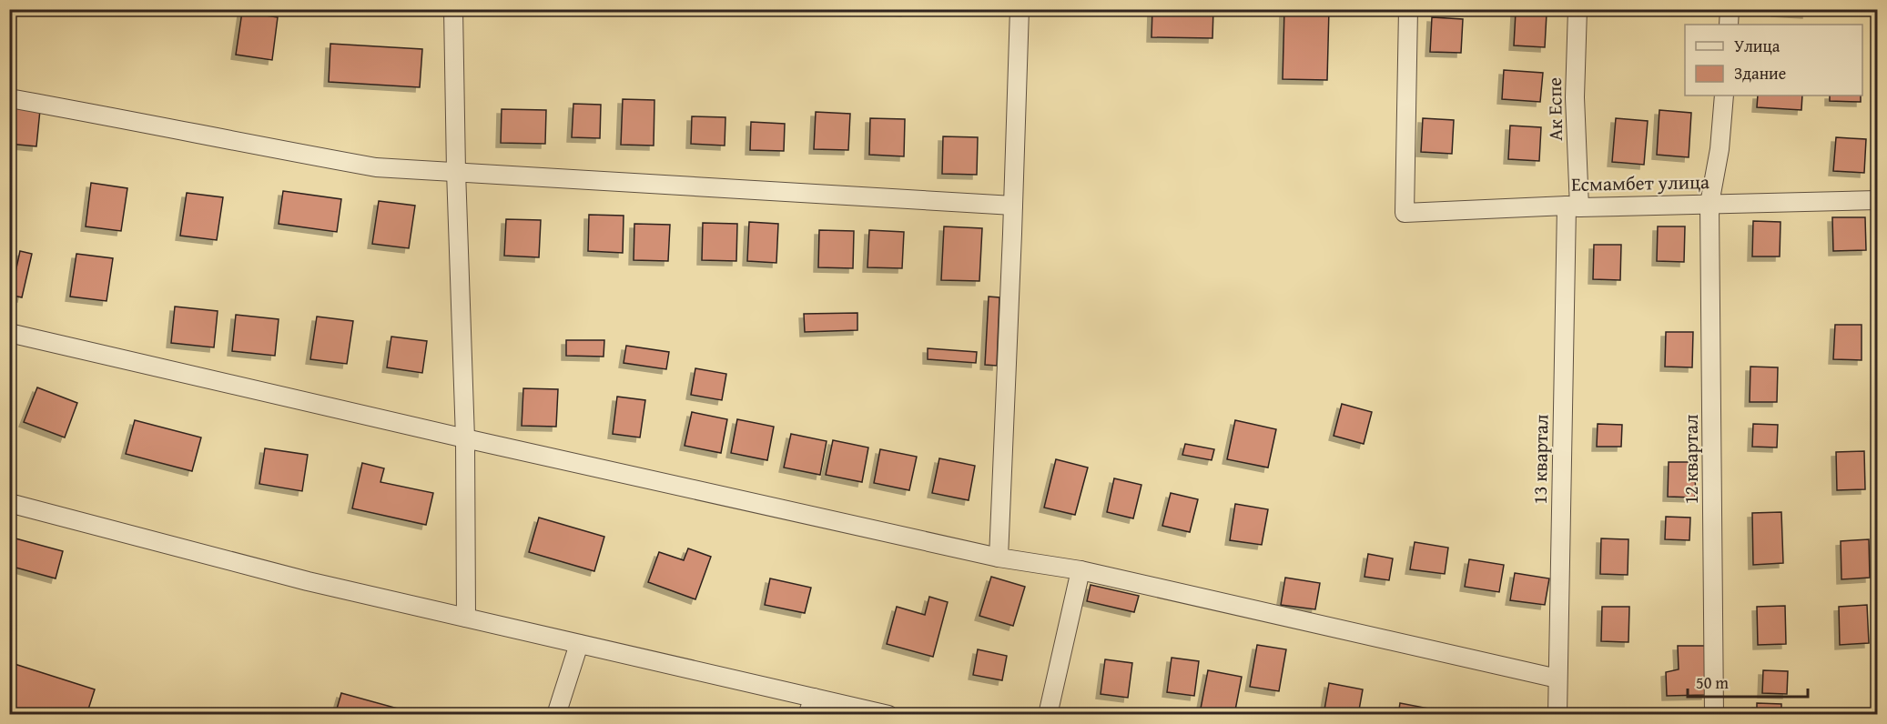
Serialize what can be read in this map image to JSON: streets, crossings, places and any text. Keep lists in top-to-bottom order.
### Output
{
  "streets": {
    "street": [
      "Ак Еспе",
      "Есмамбет улица",
      "13 квартал",
      "12 квартал"
    ]
  },
  "crossings": [
    ["Ак Еспе", "Есмамбет улица"],
    ["Ак Еспе", "13 квартал"],
    ["Есмамбет улица", "13 квартал"],
    ["Есмамбет улица", "12 квартал"]
  ],
  "legend": ["Улица", "Здание"],
  "scale_bar": "50 m"
}
